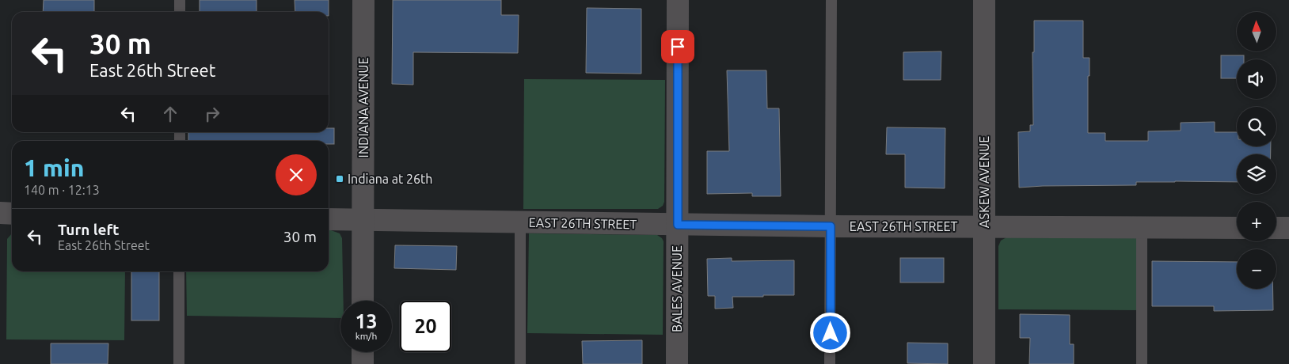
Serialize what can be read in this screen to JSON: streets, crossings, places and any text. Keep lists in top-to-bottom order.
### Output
{
  "streets": {
    "street": [
      "INDIANA AVENUE",
      "ASKEW AVENUE",
      "EAST 26TH STREET",
      "BALES AVENUE"
    ]
  },
  "crossings": [
    ["INDIANA AVENUE", "EAST 26TH STREET"],
    ["ASKEW AVENUE", "EAST 26TH STREET"],
    ["EAST 26TH STREET", "BALES AVENUE"]
  ],
  "places": {
    "transit": ["Indiana at 26th"]
  },
  "north": "top",
  "page": {
    "map_buttons": ["+", "−"],
    "turn": ["30 m", "East 26th Street"],
    "heading": ["1 min", "140 m · 12:13"],
    "list": [
      {
        "name": "Turn left",
        "note": "East 26th Street",
        "value": "30 m"
      }
    ],
    "speed": "13 km/h",
    "limit": "20"
  }
}
